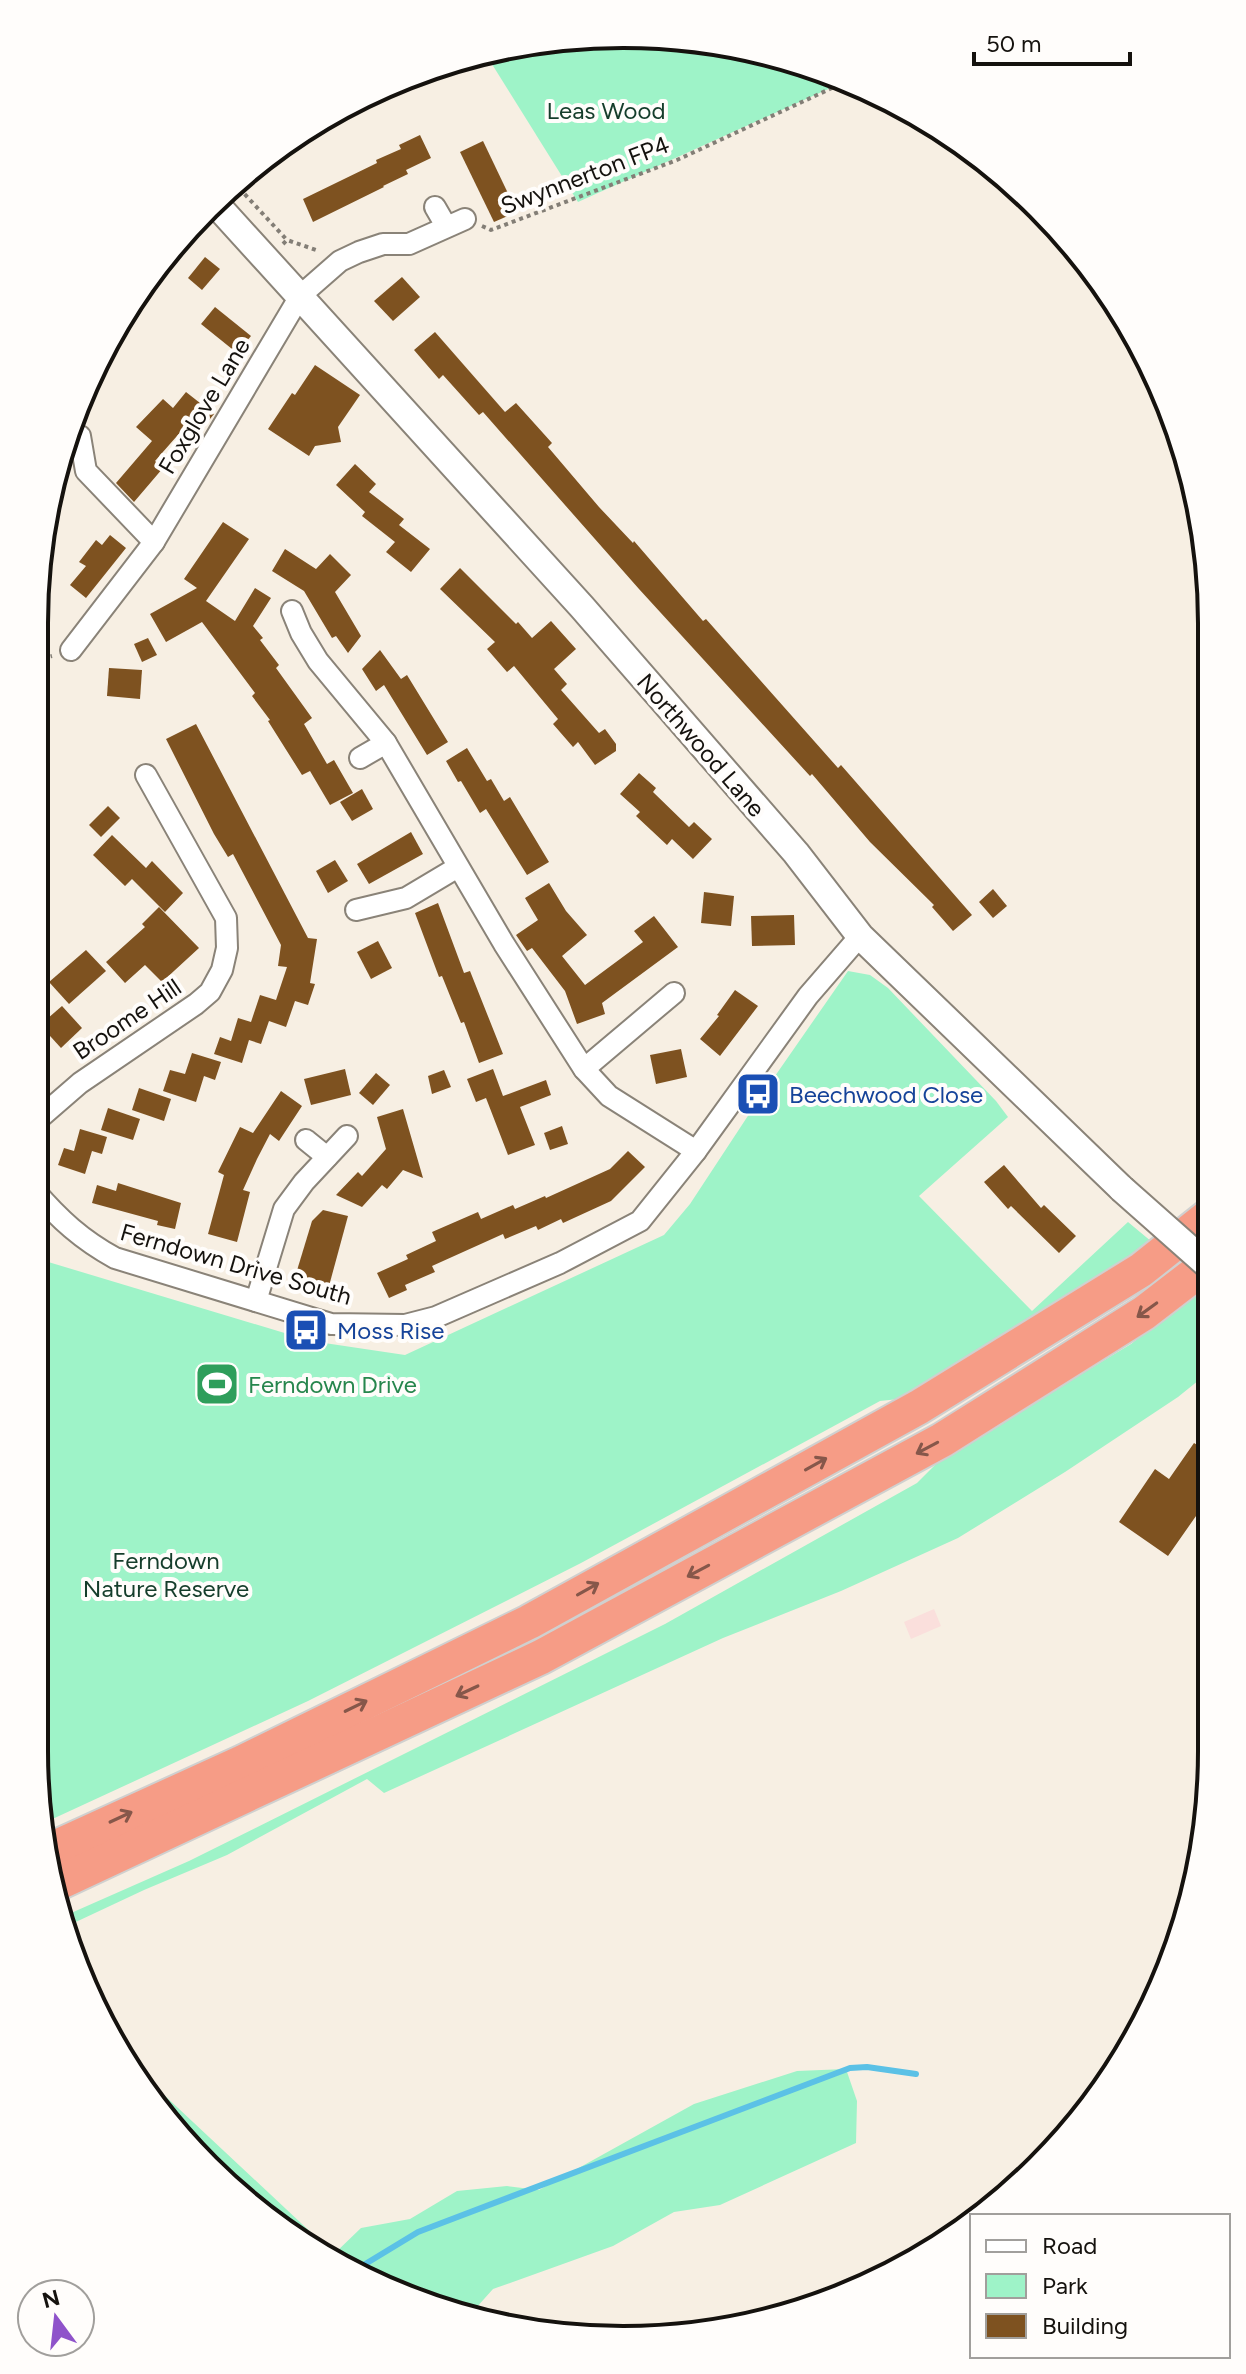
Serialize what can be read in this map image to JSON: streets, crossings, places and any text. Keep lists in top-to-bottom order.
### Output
{
  "streets": {
    "street": [
      "Foxglove Lane",
      "Northwood Lane",
      "Broome Hill",
      "Ferndown Drive South"
    ],
    "path": ["Swynnerton FP4"]
  },
  "crossings": [
    ["Swynnerton FP4", "Foxglove Lane"],
    ["Foxglove Lane", "Northwood Lane"],
    ["Northwood Lane", "Ferndown Drive South"]
  ],
  "parks": ["Leas Wood", "Ferndown Nature Reserve"],
  "places": {
    "bus stop": ["Beechwood Close", "Moss Rise"],
    "sports": ["Ferndown Drive"]
  },
  "legend": ["Road", "Park", "Building"],
  "scale_bar": "50 m",
  "north": "top"
}
